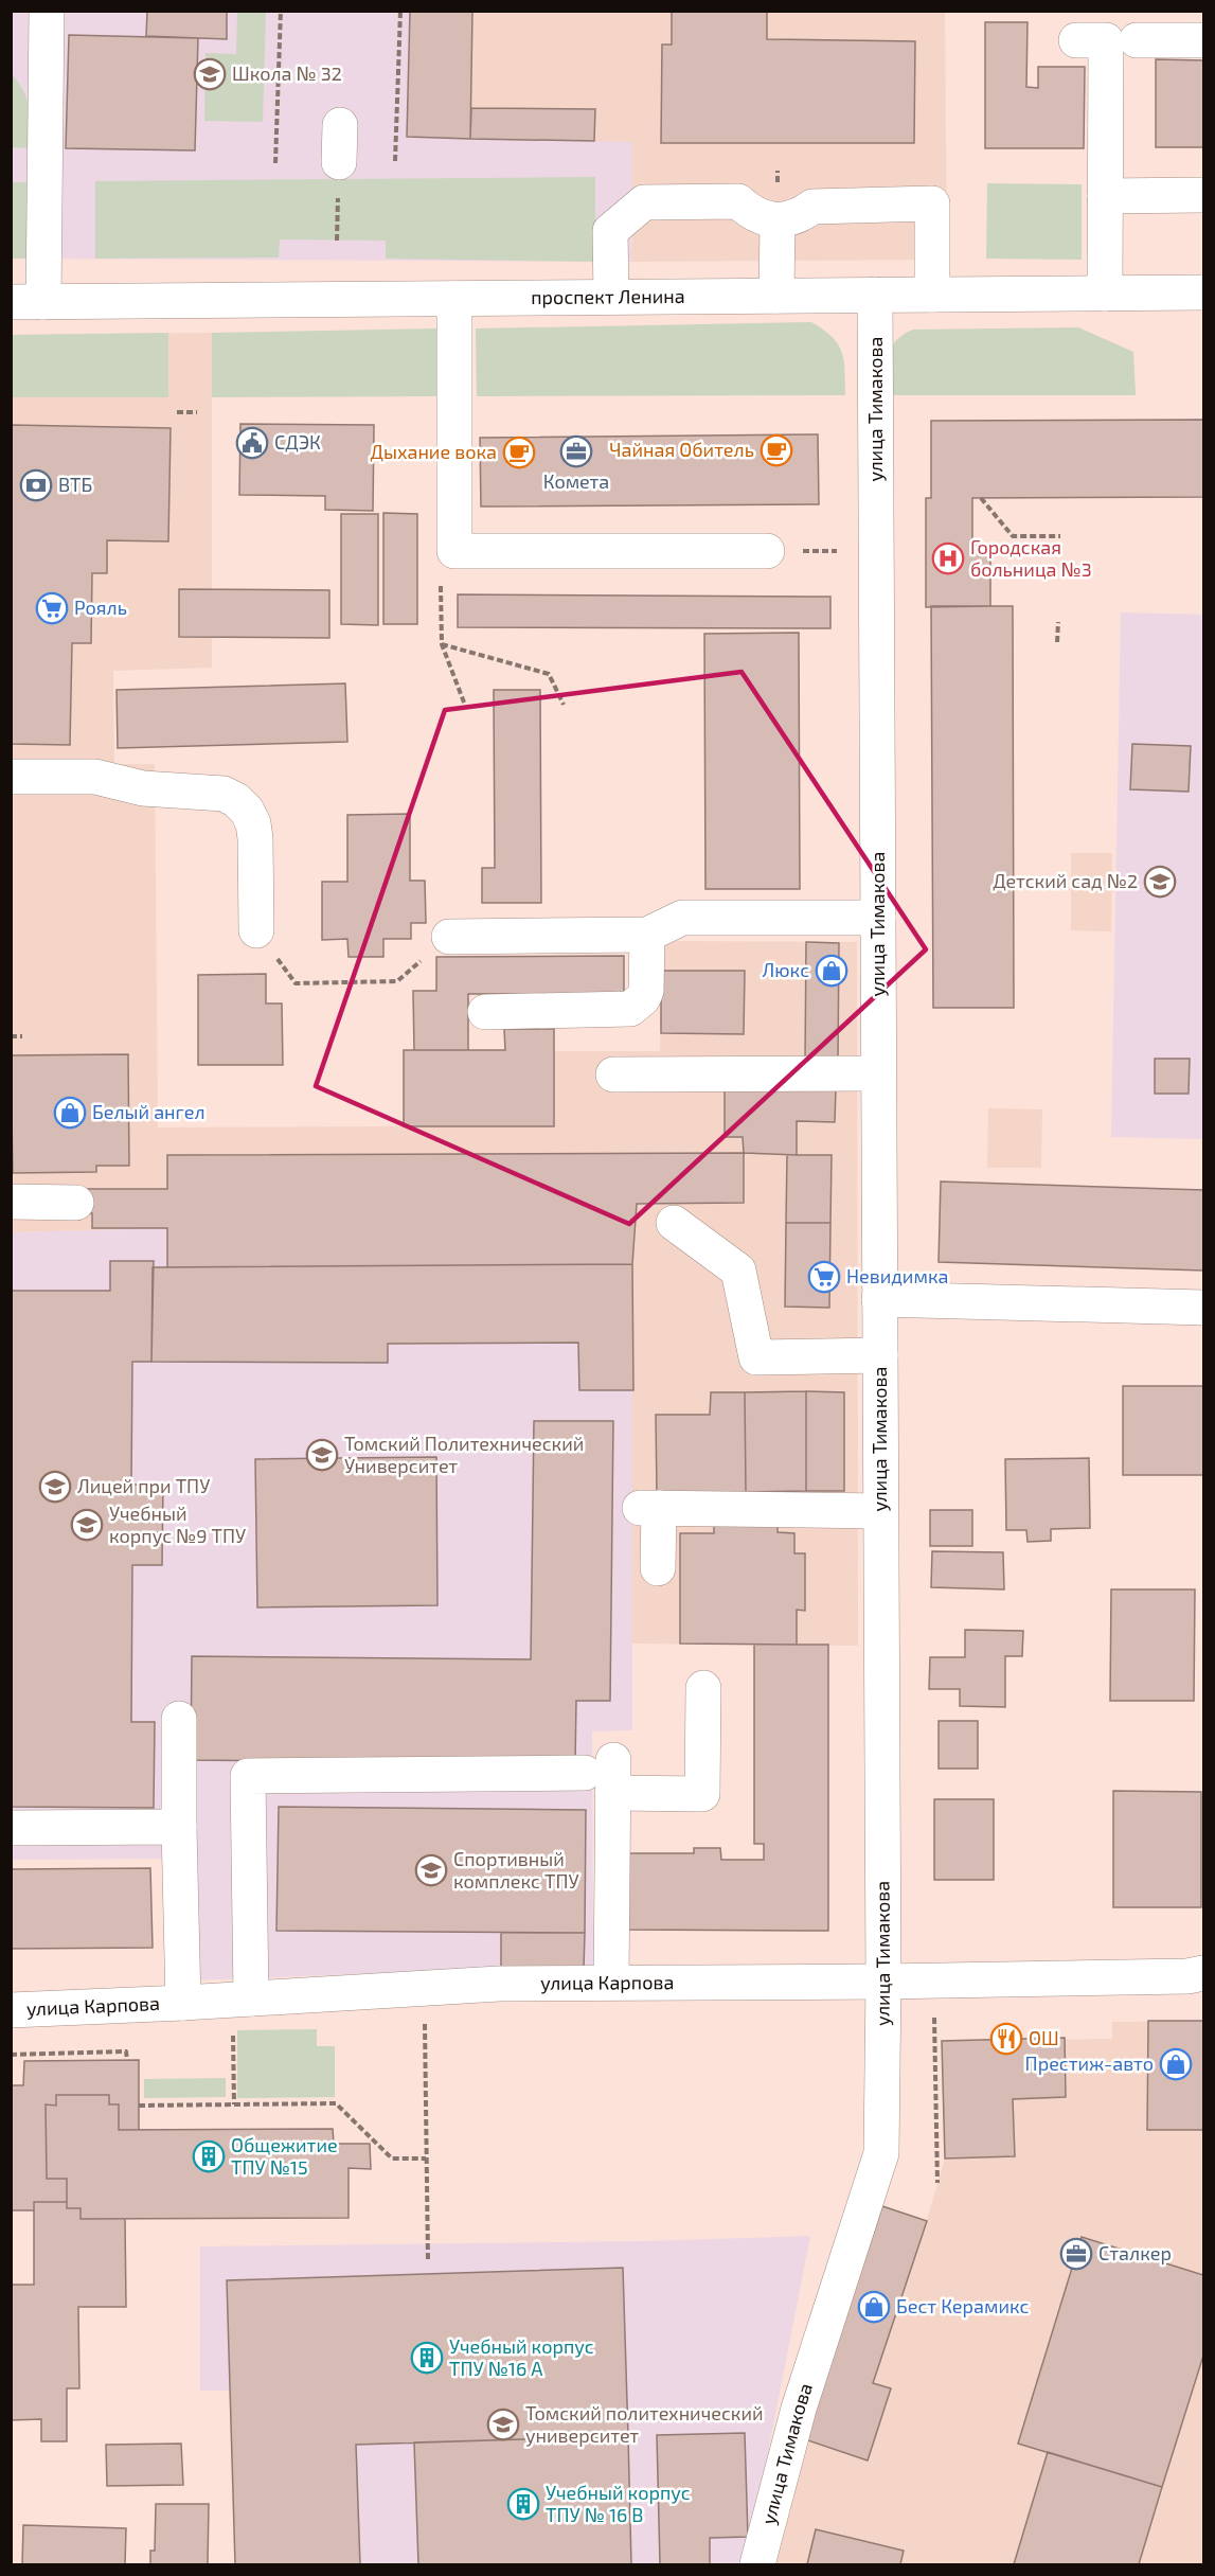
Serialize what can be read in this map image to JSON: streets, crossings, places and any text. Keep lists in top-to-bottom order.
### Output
{
  "streets": {
    "street": ["проспект Ленина", "улица Тимакова", "улица Карпова"]
  },
  "crossings": [
    ["проспект Ленина", "улица Тимакова"],
    ["улица Тимакова", "улица Карпова"]
  ],
  "places": {
    "school or university": [
      "Школа № 32",
      "Детский сад №2",
      "Томский Политехнический Университет",
      "Лицей при ТПУ",
      "Учебный корпус №9 ТПУ",
      "Спортивный комплекс ТПУ",
      "Томский политехнический университет"
    ],
    "public building": ["СДЭК"],
    "cafe": ["Чайная Обитель", "Дыхание вока"],
    "office": ["Комета", "Сталкер"],
    "bank": ["ВТБ"],
    "hospital": ["Городская больница №3"],
    "supermarket": ["Рояль", "Невидимка"],
    "shop": [
      "Люкс",
      "Белый ангел",
      "Престиж-авто",
      "Бест Керамикс"
    ],
    "restaurant": ["ОШ"],
    "building": ["Общежитие ТПУ №15", "Учебный корпус ТПУ №16 А", "Учебный корпус ТПУ № 16 В"]
  }
}
